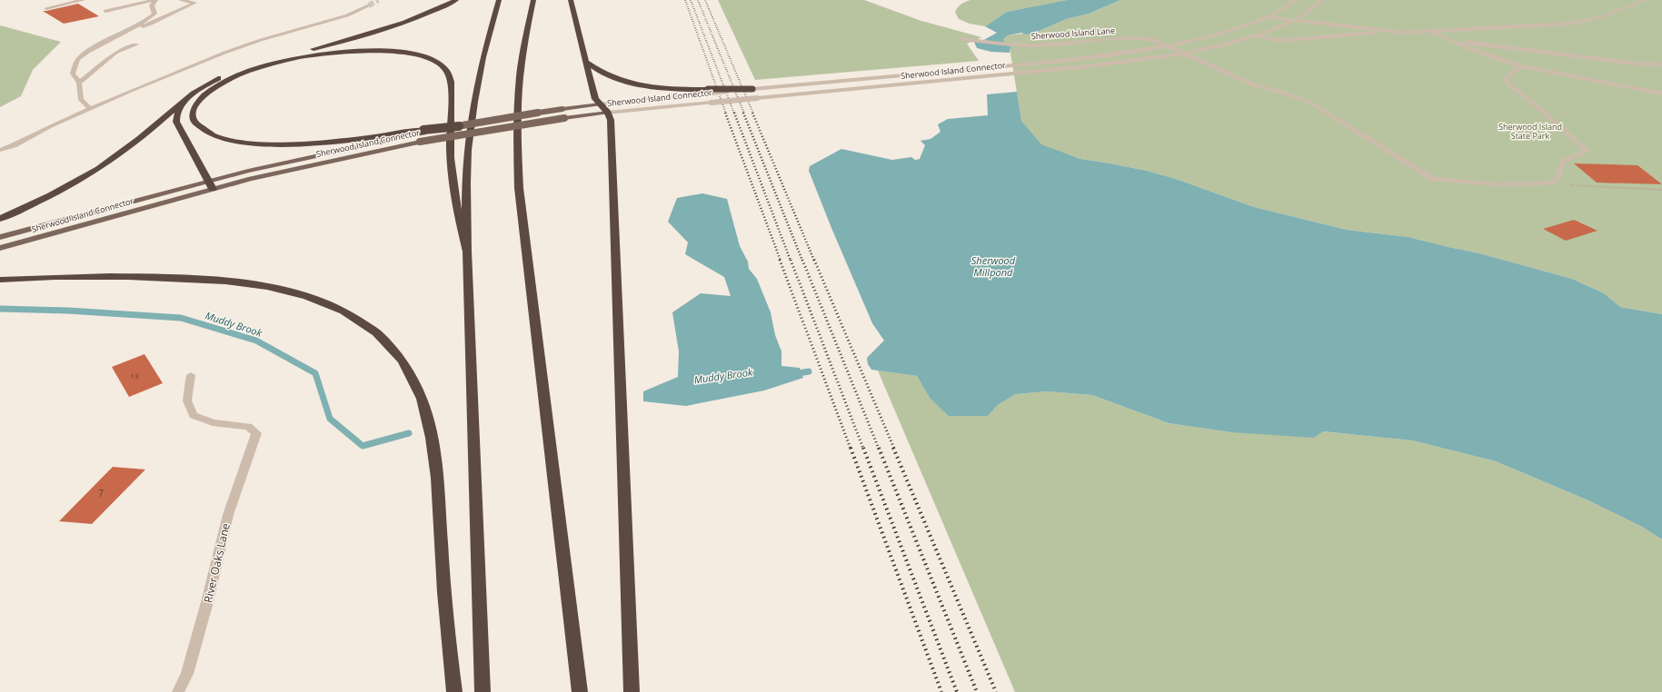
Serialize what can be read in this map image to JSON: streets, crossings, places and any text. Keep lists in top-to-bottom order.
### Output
{
  "streets": {
    "main road": ["Sherwood Island Connector"],
    "street": ["Sherwood Island Lane", "River Oaks Lane"]
  },
  "crossings": [
    ["Sherwood Island Lane", "Sherwood Island Connector"]
  ],
  "water": ["Sherwood Millpond", "Muddy Brook"],
  "parks": ["Sherwood Island State Park"],
  "house_numbers": ["13", "7"]
}
